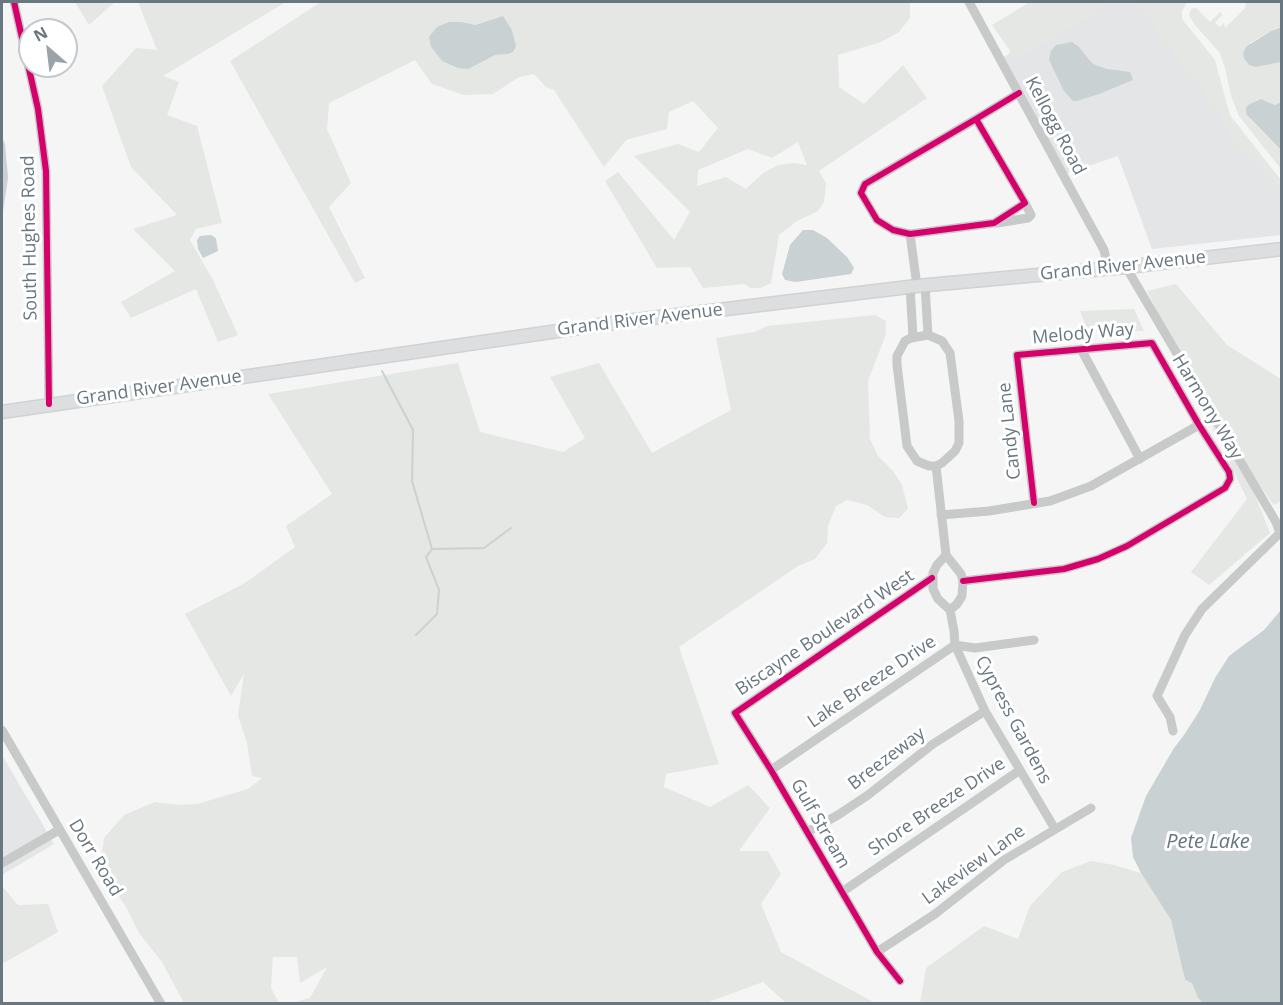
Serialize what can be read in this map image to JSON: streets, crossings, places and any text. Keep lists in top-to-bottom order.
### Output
{
  "streets": {
    "main road": ["Grand River Avenue"],
    "street": [
      "Kellogg Road",
      "South Hughes Road",
      "Melody Way",
      "Harmony Way",
      "Candy Lane",
      "Biscayne Boulevard West",
      "Lake Breeze Drive",
      "Cypress Gardens",
      "Breezeway",
      "Shore Breeze Drive",
      "Gulf Stream",
      "Dorr Road",
      "Lakeview Lane"
    ]
  },
  "crossings": [
    ["Kellogg Road", "Grand River Avenue"],
    ["South Hughes Road", "Grand River Avenue"],
    ["Melody Way", "Harmony Way"],
    ["Melody Way", "Candy Lane"],
    ["Biscayne Boulevard West", "Cypress Gardens"],
    ["Biscayne Boulevard West", "Gulf Stream"],
    ["Lake Breeze Drive", "Cypress Gardens"],
    ["Lake Breeze Drive", "Gulf Stream"],
    ["Cypress Gardens", "Breezeway"],
    ["Cypress Gardens", "Shore Breeze Drive"],
    ["Cypress Gardens", "Lakeview Lane"],
    ["Breezeway", "Gulf Stream"],
    ["Shore Breeze Drive", "Gulf Stream"],
    ["Gulf Stream", "Lakeview Lane"]
  ],
  "water": ["Pete Lake"],
  "north": "top left"
}
